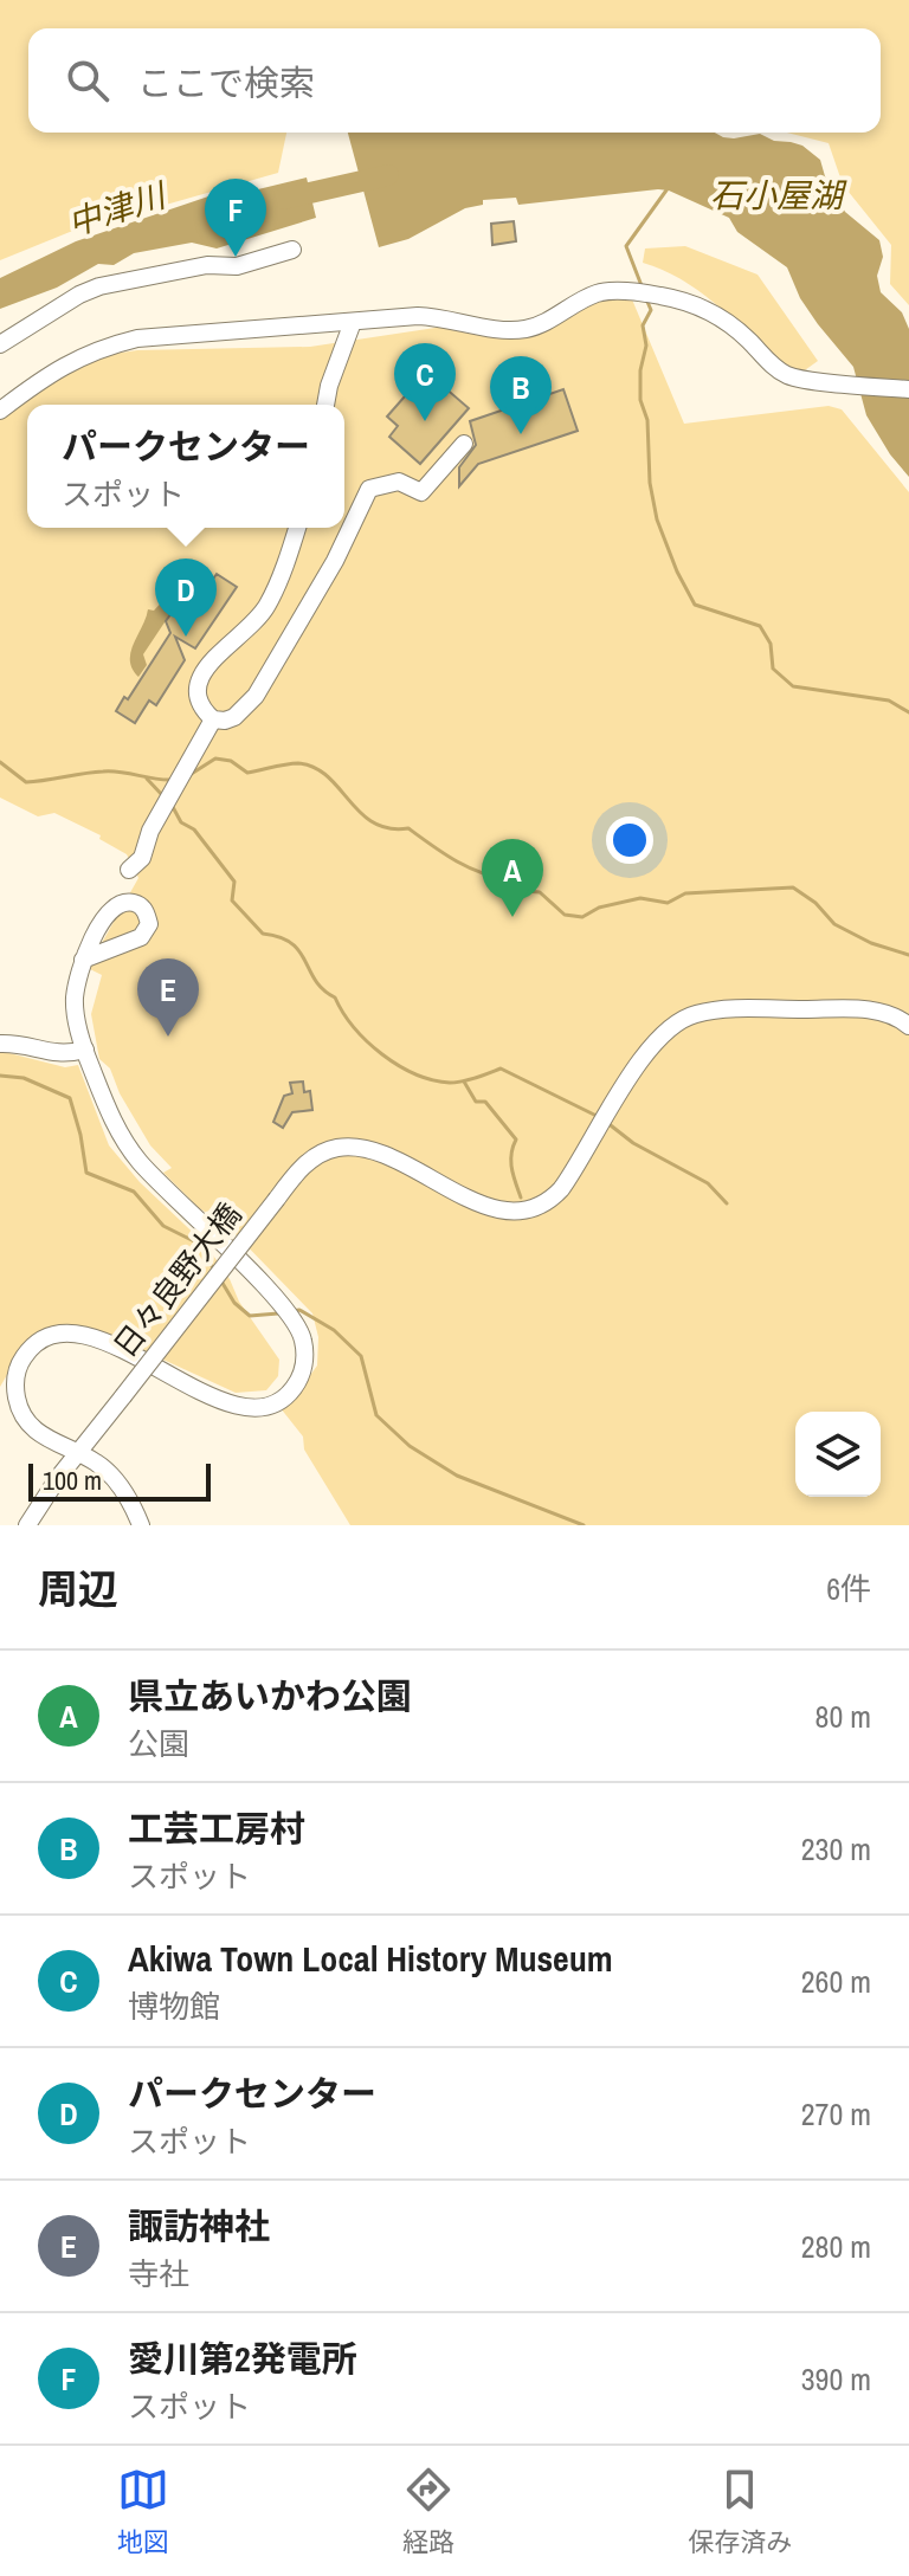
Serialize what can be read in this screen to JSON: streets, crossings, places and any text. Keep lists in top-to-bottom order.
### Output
{
  "streets": {
    "street": ["日々良野大橋"]
  },
  "water": ["石小屋湖", "中津川"],
  "scale_bar": "100 m",
  "page": {
    "search": "ここで検索",
    "pins": [
      "F",
      "C",
      "B",
      "D",
      "A",
      "E"
    ],
    "popup": ["パークセンター", "スポット"],
    "scale": "100 m",
    "heading": ["周辺", "6件"],
    "list": [
      {
        "mark": "A",
        "name": "県立あいかわ公園",
        "note": "公園",
        "value": "80 m"
      },
      {
        "mark": "B",
        "name": "工芸工房村",
        "note": "スポット",
        "value": "230 m"
      },
      {
        "mark": "C",
        "name": "Akiwa Town Local History Museum",
        "note": "博物館",
        "value": "260 m"
      },
      {
        "mark": "D",
        "name": "パークセンター",
        "note": "スポット",
        "value": "270 m"
      },
      {
        "mark": "E",
        "name": "諏訪神社",
        "note": "寺社",
        "value": "280 m"
      },
      {
        "mark": "F",
        "name": "愛川第2発電所",
        "note": "スポット",
        "value": "390 m"
      }
    ],
    "nav": ["地図", "経路", "保存済み"]
  }
}
